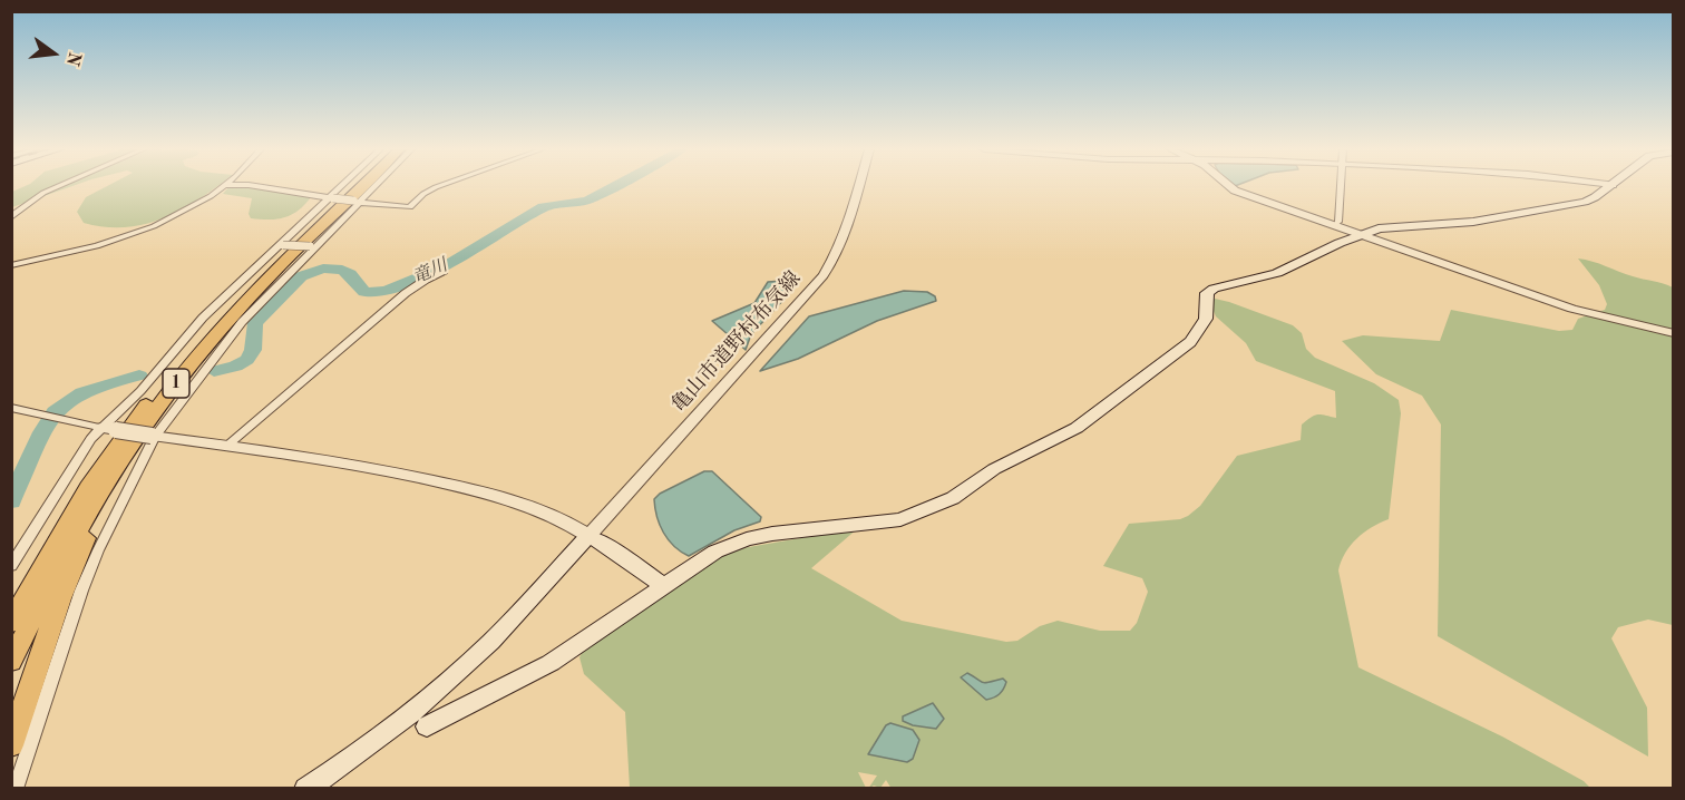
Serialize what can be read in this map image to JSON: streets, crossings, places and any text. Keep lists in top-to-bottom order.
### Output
{
  "streets": {
    "highway": ["1"],
    "street": ["亀山市道野村布気線"]
  },
  "water": ["竜川"],
  "north": "right"
}
